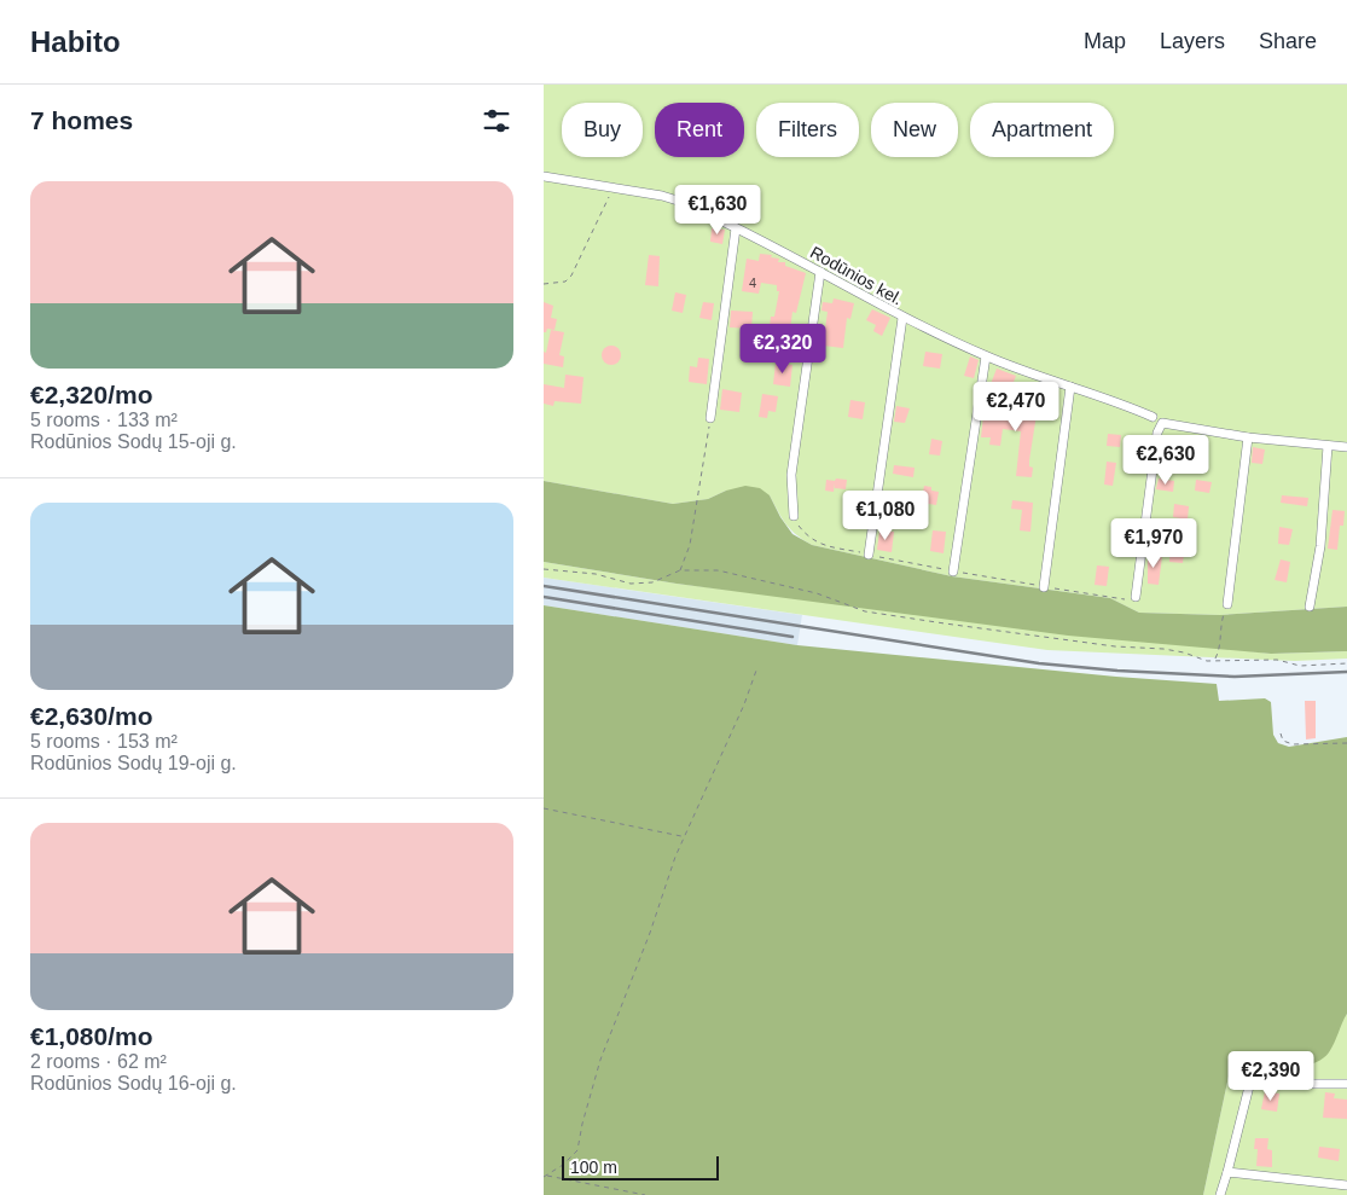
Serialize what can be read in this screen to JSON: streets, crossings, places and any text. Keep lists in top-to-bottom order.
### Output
{
  "streets": {
    "street": ["Rodūnios kel."]
  },
  "house_numbers": ["4"],
  "scale_bar": "100 m",
  "page": {
    "header": "Habito",
    "nav": ["Map", "Layers", "Share"],
    "heading": "7 homes",
    "chip": [
      "Buy",
      "Rent",
      "Filters",
      "New",
      "Apartment"
    ],
    "list": [
      {
        "name": "€2,320/mo",
        "note": "5 rooms · 133 m² · Rodūnios Sodų 15-oji g."
      },
      {
        "name": "€2,630/mo",
        "note": "5 rooms · 153 m² · Rodūnios Sodų 19-oji g."
      },
      {
        "name": "€1,080/mo",
        "note": "2 rooms · 62 m² · Rodūnios Sodų 16-oji g."
      }
    ],
    "price": [
      "€1,630",
      "€2,320",
      "€2,470",
      "€2,630",
      "€1,080",
      "€1,970",
      "€2,390"
    ],
    "scale": "100 m"
  }
}
